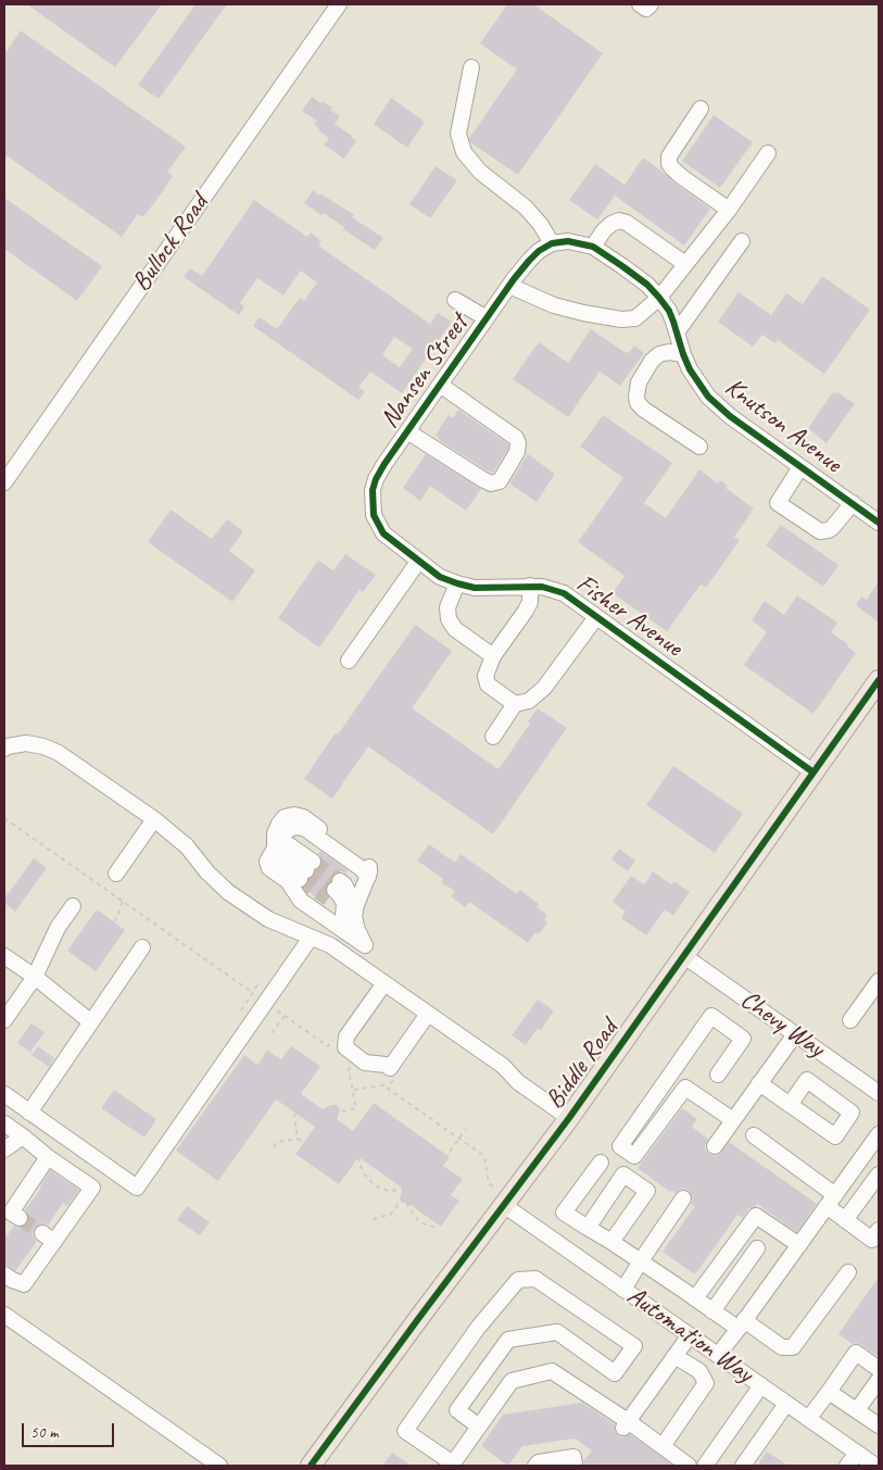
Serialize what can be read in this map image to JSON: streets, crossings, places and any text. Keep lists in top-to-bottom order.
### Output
{
  "streets": {
    "main road": ["Biddle Road"],
    "street": [
      "Bullock Road",
      "Nansen Street",
      "Knutson Avenue",
      "Fisher Avenue",
      "Chevy Way",
      "Automation Way"
    ]
  },
  "crossings": [
    ["Nansen Street", "Knutson Avenue"],
    ["Nansen Street", "Fisher Avenue"],
    ["Fisher Avenue", "Biddle Road"],
    ["Chevy Way", "Biddle Road"],
    ["Biddle Road", "Automation Way"]
  ],
  "scale_bar": "50 m"
}
